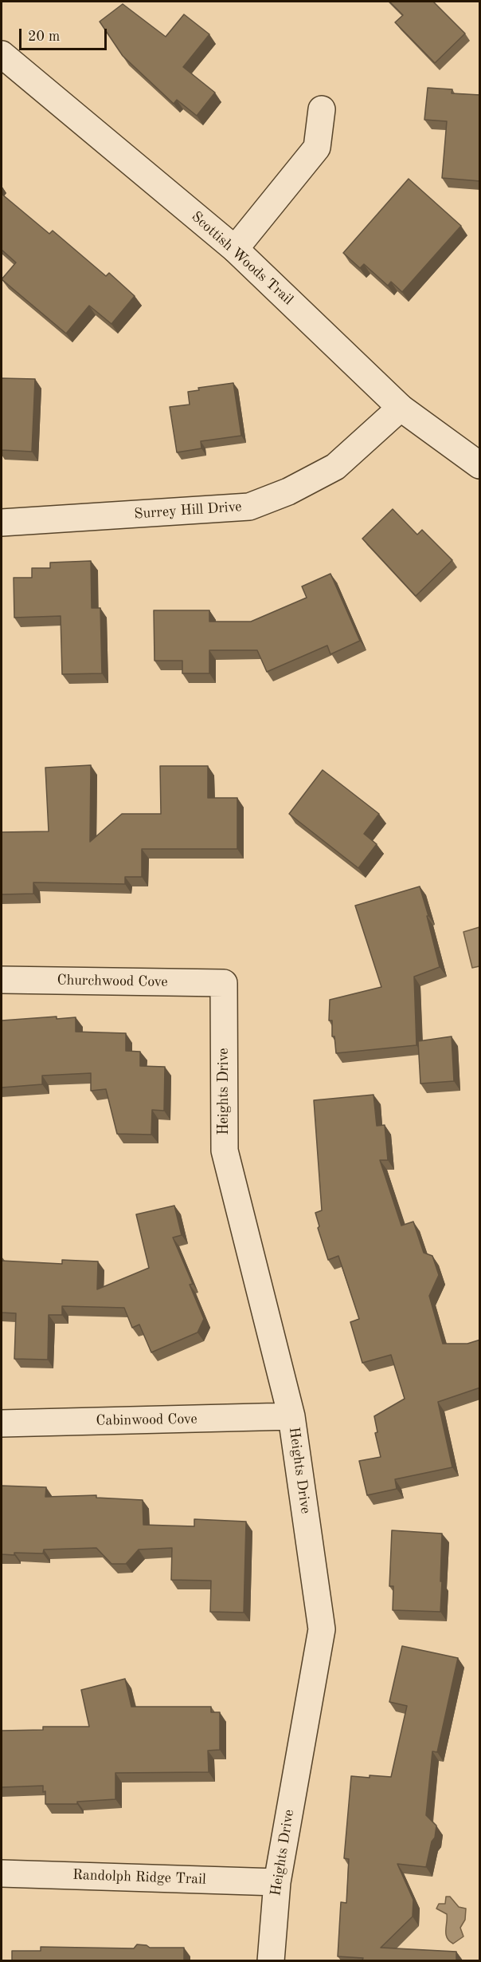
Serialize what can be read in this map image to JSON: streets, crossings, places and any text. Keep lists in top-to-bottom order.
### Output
{
  "streets": {
    "street": [
      "Scottish Woods Trail",
      "Surrey Hill Drive",
      "Churchwood Cove",
      "Heights Drive",
      "Cabinwood Cove",
      "Randolph Ridge Trail"
    ]
  },
  "crossings": [
    ["Scottish Woods Trail", "Surrey Hill Drive"],
    ["Churchwood Cove", "Heights Drive"],
    ["Heights Drive", "Cabinwood Cove"],
    ["Heights Drive", "Randolph Ridge Trail"]
  ],
  "scale_bar": "20 m"
}
